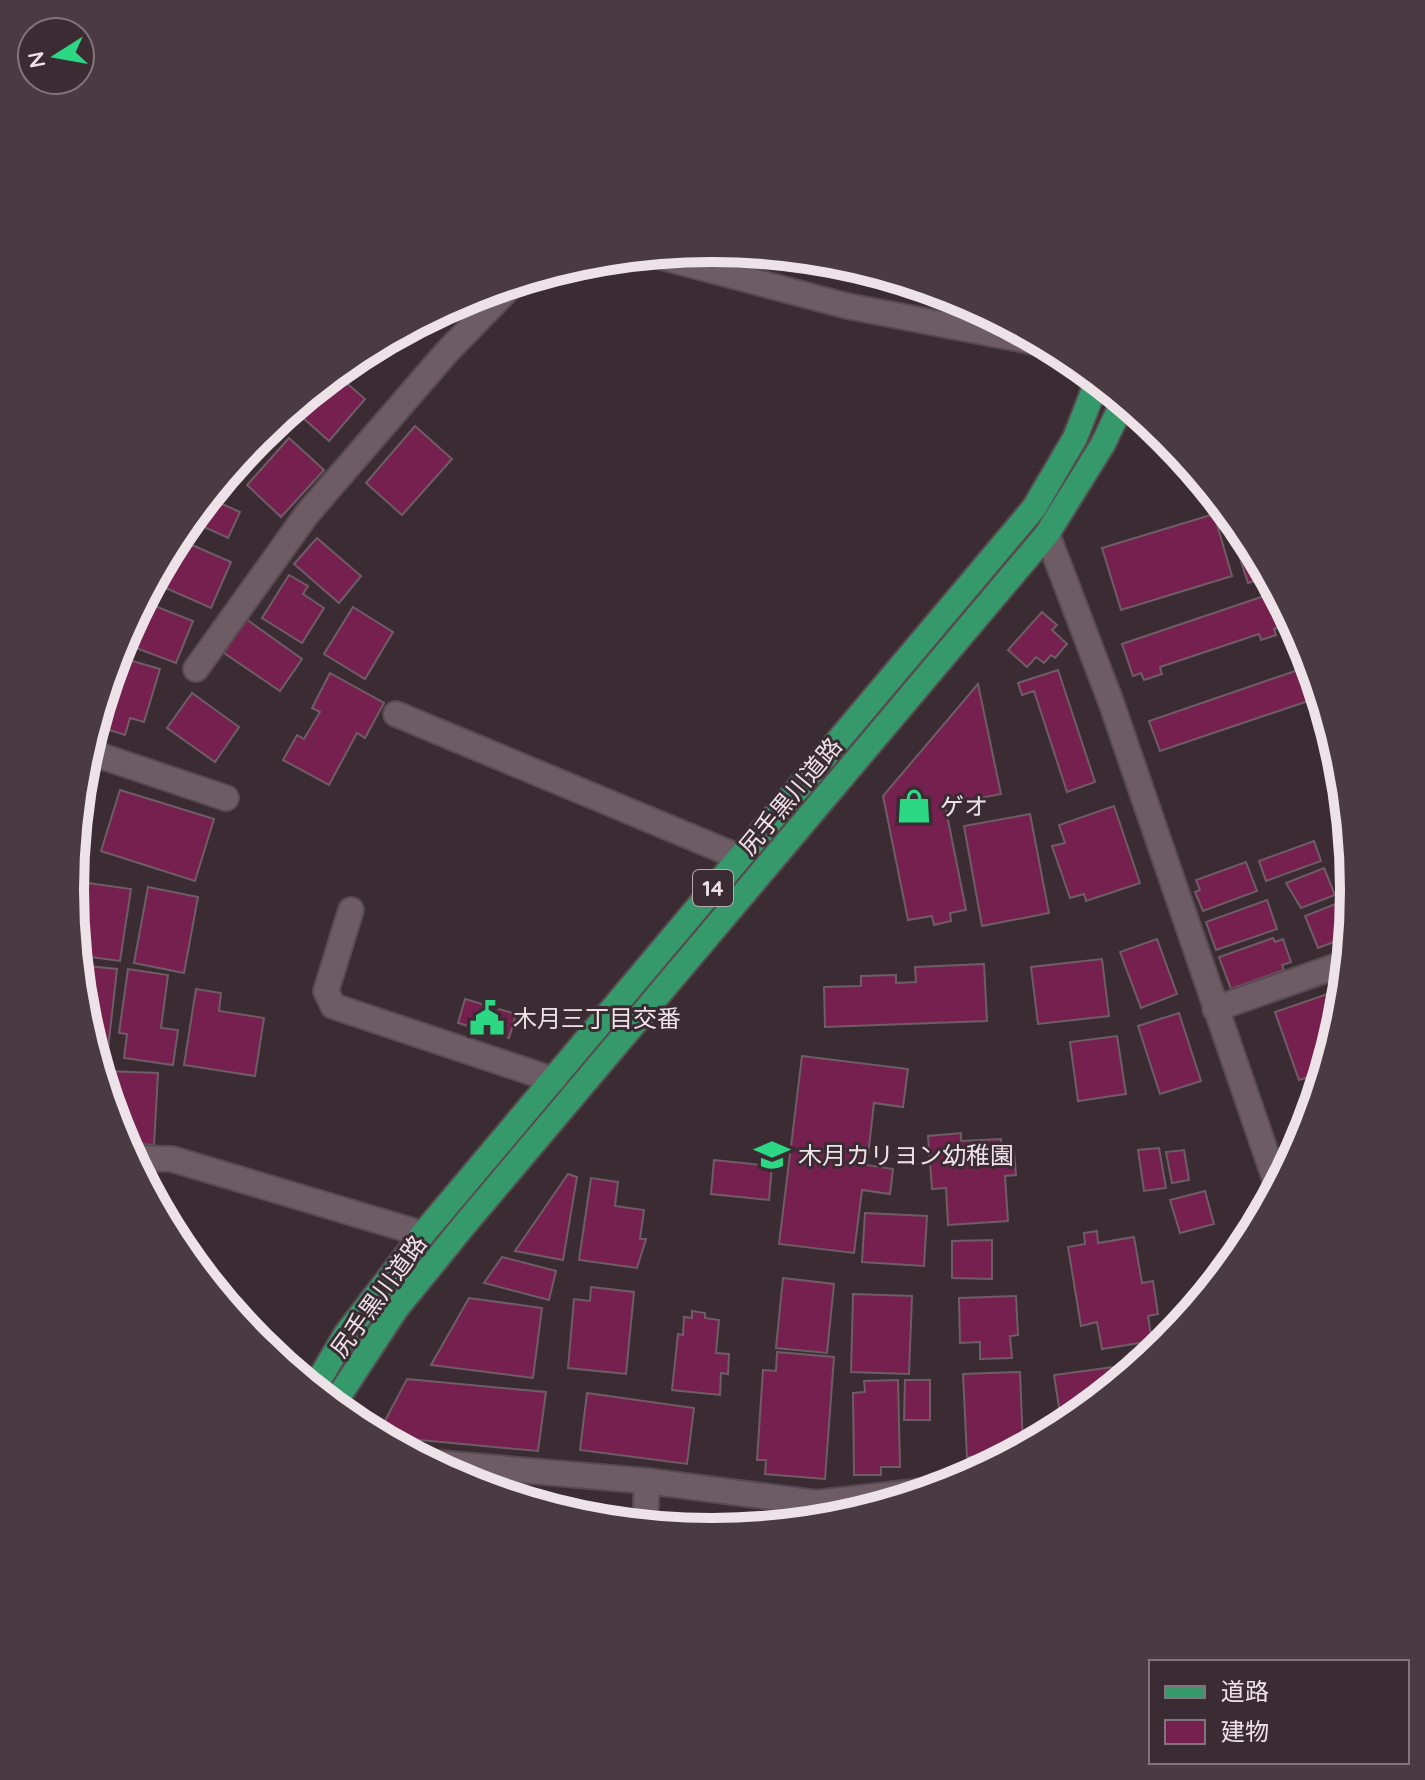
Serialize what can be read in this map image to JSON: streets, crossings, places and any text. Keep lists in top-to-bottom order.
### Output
{
  "streets": {
    "main road": ["尻手黒川道路", "14"]
  },
  "places": {
    "shop": ["ゲオ"],
    "public building": ["木月三丁目交番"],
    "school or university": ["木月カリヨン幼稚園"]
  },
  "legend": ["道路", "建物"],
  "north": "left"
}
